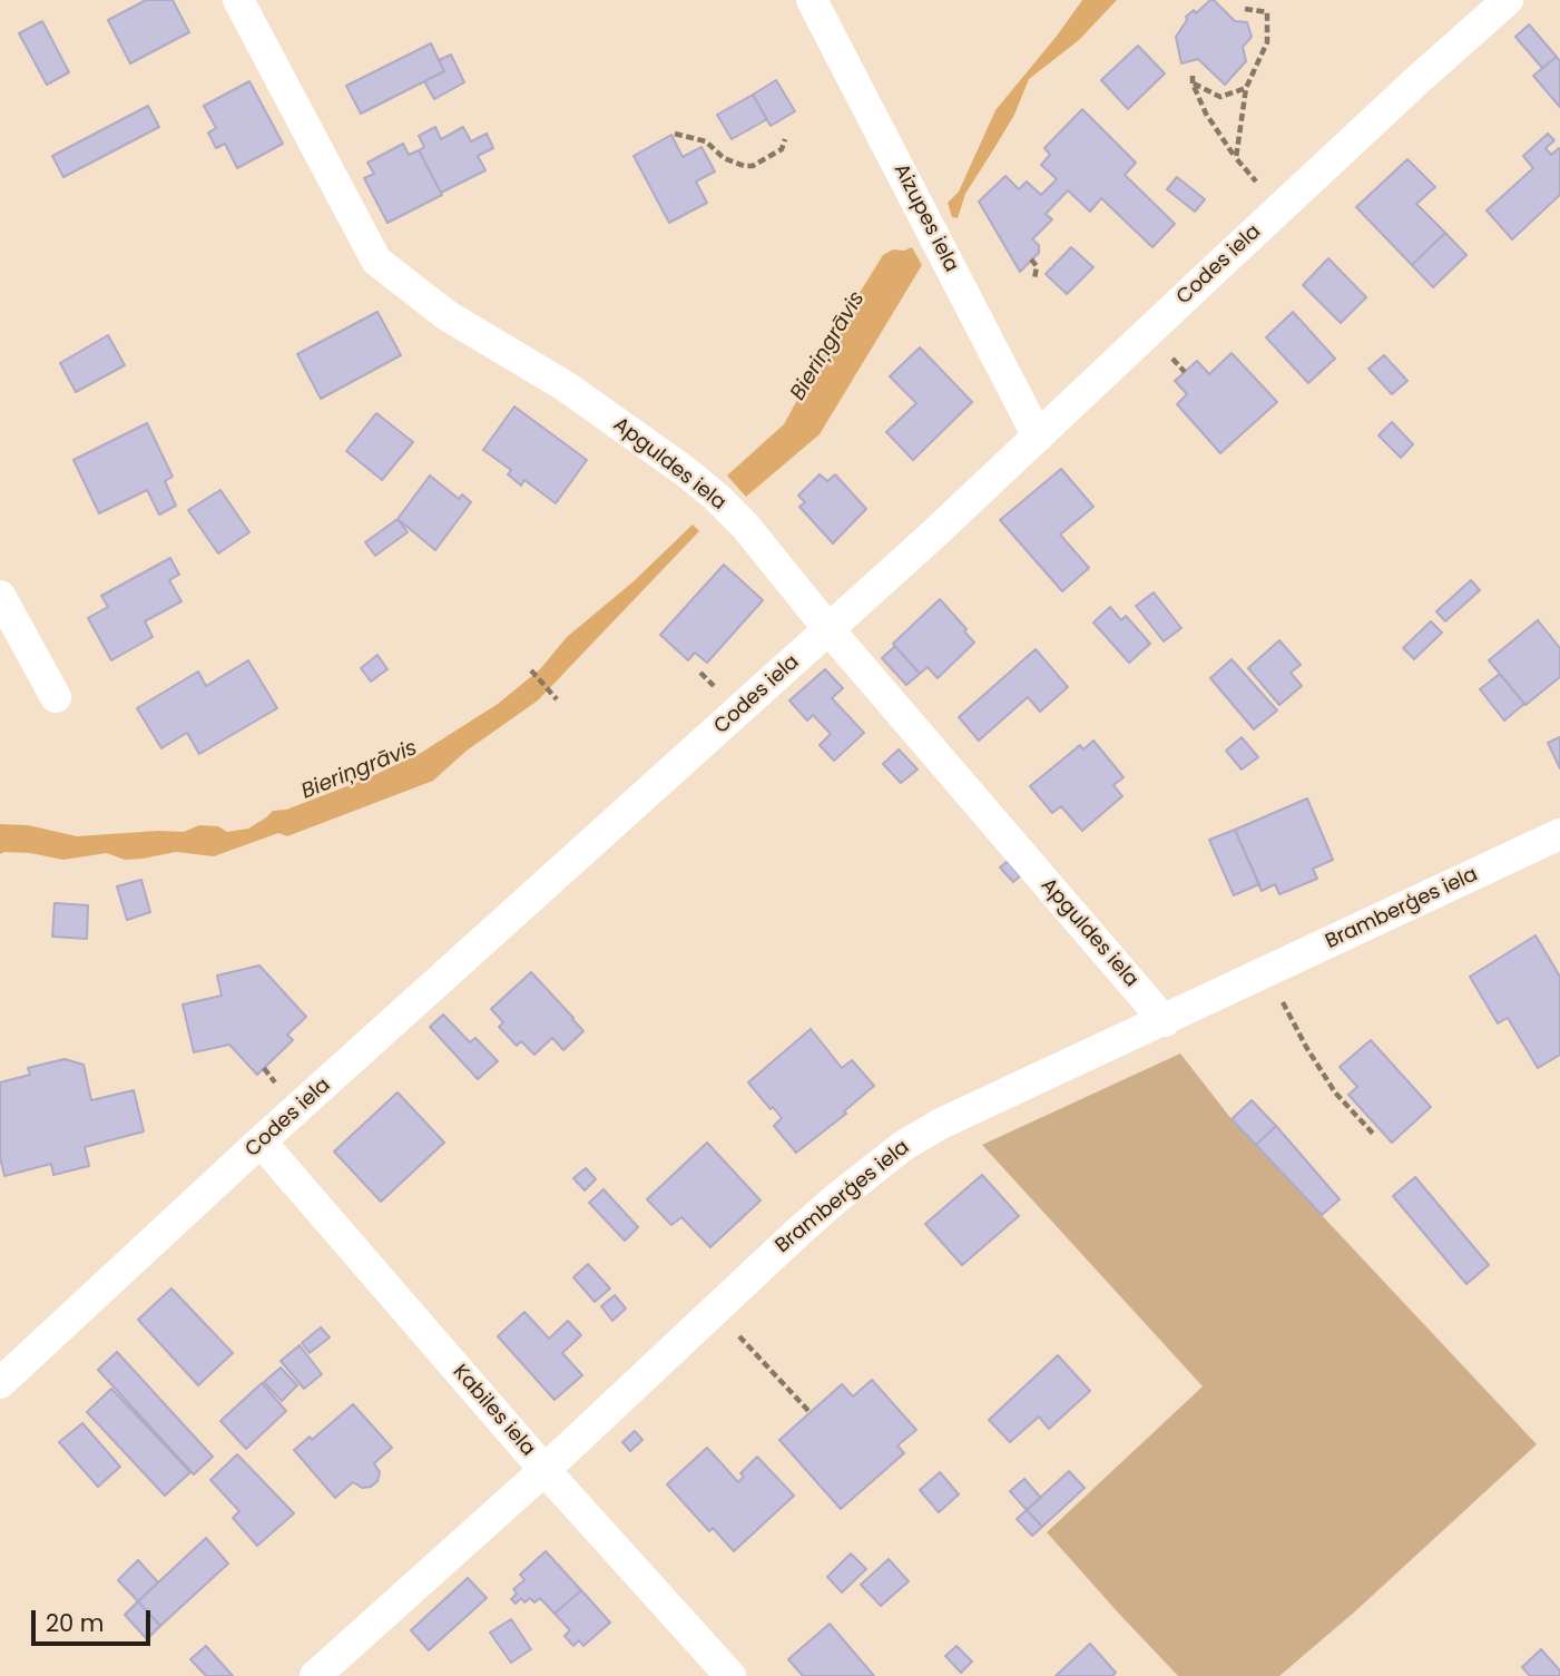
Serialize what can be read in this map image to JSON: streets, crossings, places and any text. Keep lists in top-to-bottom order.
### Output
{
  "streets": {
    "street": [
      "Aizupes iela",
      "Codes iela",
      "Apguldes iela",
      "Bramberģes iela",
      "Kabiles iela"
    ]
  },
  "crossings": [
    ["Aizupes iela", "Codes iela"],
    ["Codes iela", "Apguldes iela"],
    ["Codes iela", "Kabiles iela"],
    ["Apguldes iela", "Bramberģes iela"],
    ["Bramberģes iela", "Kabiles iela"]
  ],
  "water": ["Bieriņgrāvis"],
  "scale_bar": "20 m"
}
